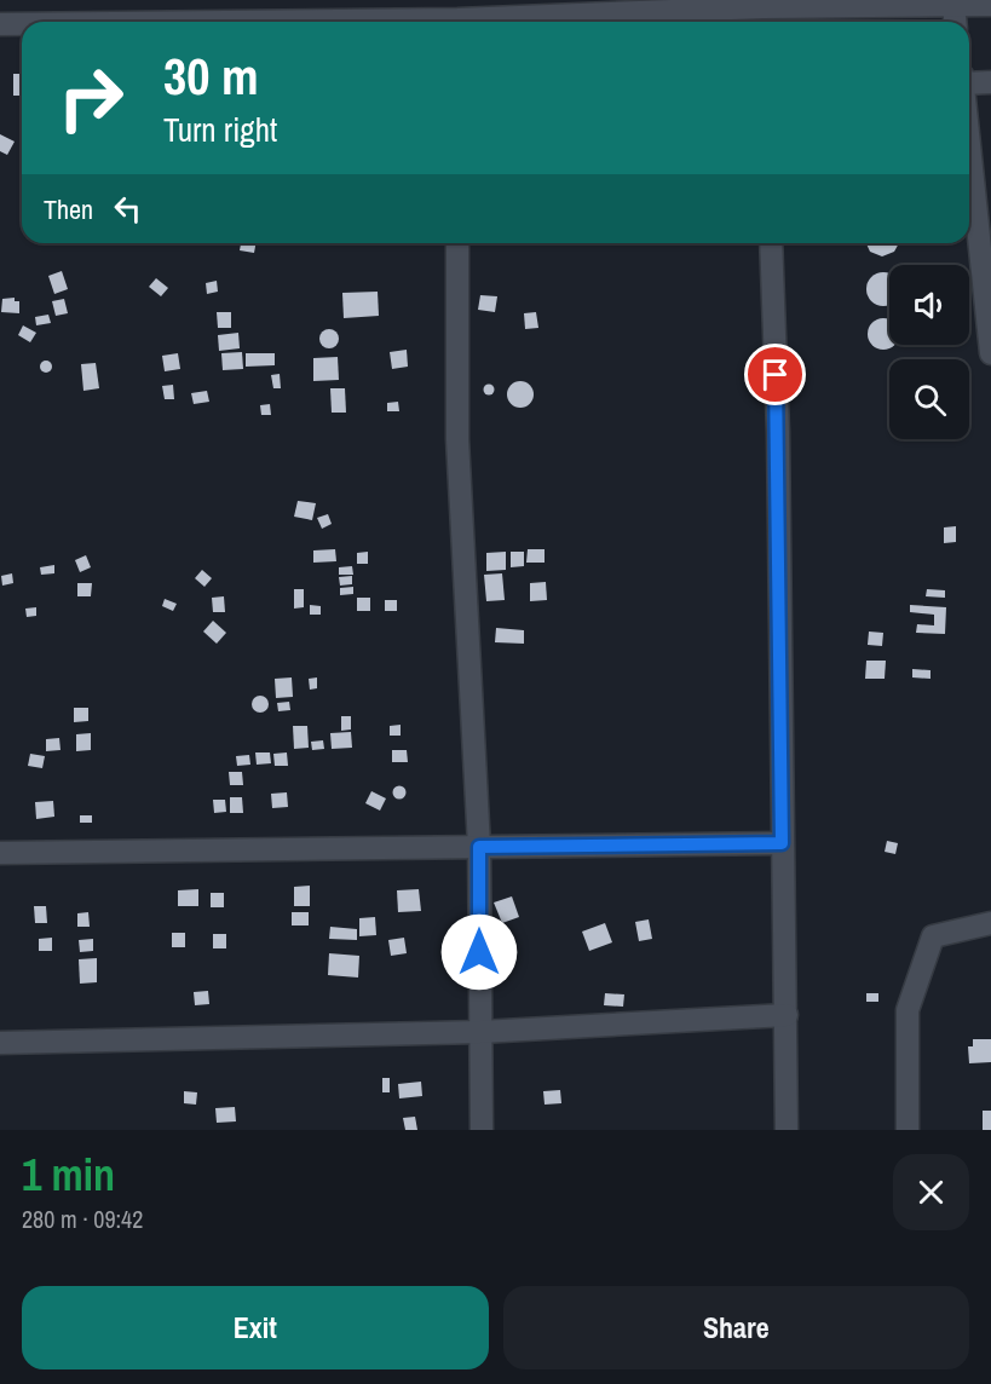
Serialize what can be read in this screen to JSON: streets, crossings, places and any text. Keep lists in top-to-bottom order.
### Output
{
  "page": {
    "turn": ["30 m", "Turn right"],
    "then": "Then",
    "heading": ["1 min", "280 m · 09:42"],
    "buttons": ["Exit", "Share"]
  }
}
